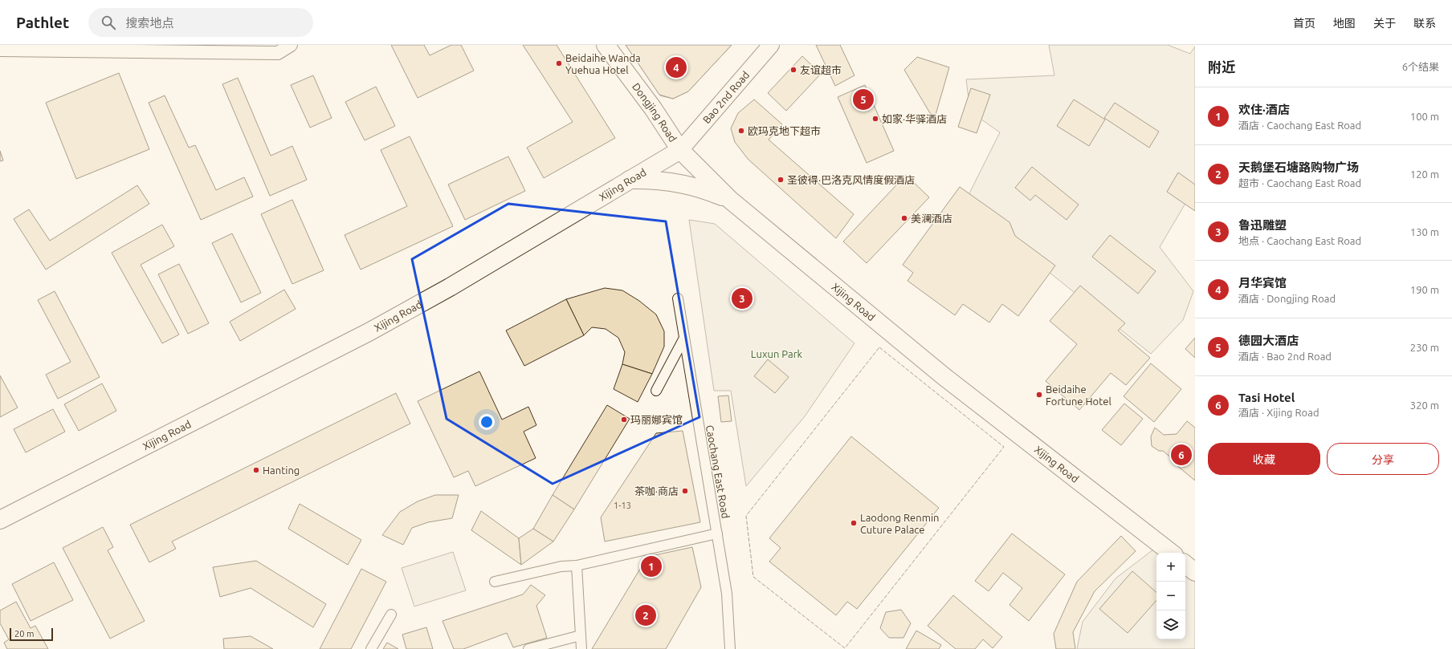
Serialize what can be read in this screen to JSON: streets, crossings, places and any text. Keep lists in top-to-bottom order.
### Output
{
  "streets": {
    "main road": ["Dongjing Road", "Xijing Road"],
    "street": ["Bao 2nd Road", "Caochang East Road"]
  },
  "crossings": [
    ["Bao 2nd Road", "Dongjing Road"],
    ["Bao 2nd Road", "Xijing Road"],
    ["Dongjing Road", "Xijing Road"]
  ],
  "parks": ["Luxun Park"],
  "places": [
    "Beidaihe Wanda Yuehua Hotel",
    "友谊超市",
    "如家·华驿酒店",
    "欧玛克地下超市",
    "圣彼得·巴洛克风情度假酒店",
    "美澜酒店",
    "Beidaihe Fortune Hotel",
    "玛丽娜宾馆",
    "Hanting",
    "茶咖·商店",
    "Laodong Renmin Cuture Palace"
  ],
  "house_numbers": ["1-13"],
  "scale_bar": "20 m",
  "page": {
    "header": "Pathlet",
    "search": "搜索地点",
    "nav": [
      "首页",
      "地图",
      "关于",
      "联系"
    ],
    "heading": ["附近", "6个结果"],
    "pins": [
      "4",
      "5",
      "3",
      "6",
      "1",
      "2"
    ],
    "list": [
      {
        "mark": "1",
        "name": "欢住·酒店",
        "note": "酒店 · Caochang East Road",
        "value": "100 m"
      },
      {
        "mark": "2",
        "name": "天鹅堡石塘路购物广场",
        "note": "超市 · Caochang East Road",
        "value": "120 m"
      },
      {
        "mark": "3",
        "name": "鲁迅雕塑",
        "note": "地点 · Caochang East Road",
        "value": "130 m"
      },
      {
        "mark": "4",
        "name": "月华宾馆",
        "note": "酒店 · Dongjing Road",
        "value": "190 m"
      },
      {
        "mark": "5",
        "name": "德园大酒店",
        "note": "酒店 · Bao 2nd Road",
        "value": "230 m"
      },
      {
        "mark": "6",
        "name": "Tasi Hotel",
        "note": "酒店 · Xijing Road",
        "value": "320 m"
      }
    ],
    "buttons": ["收藏", "分享"],
    "map_buttons": ["+", "−"],
    "scale": "20 m"
  }
}
